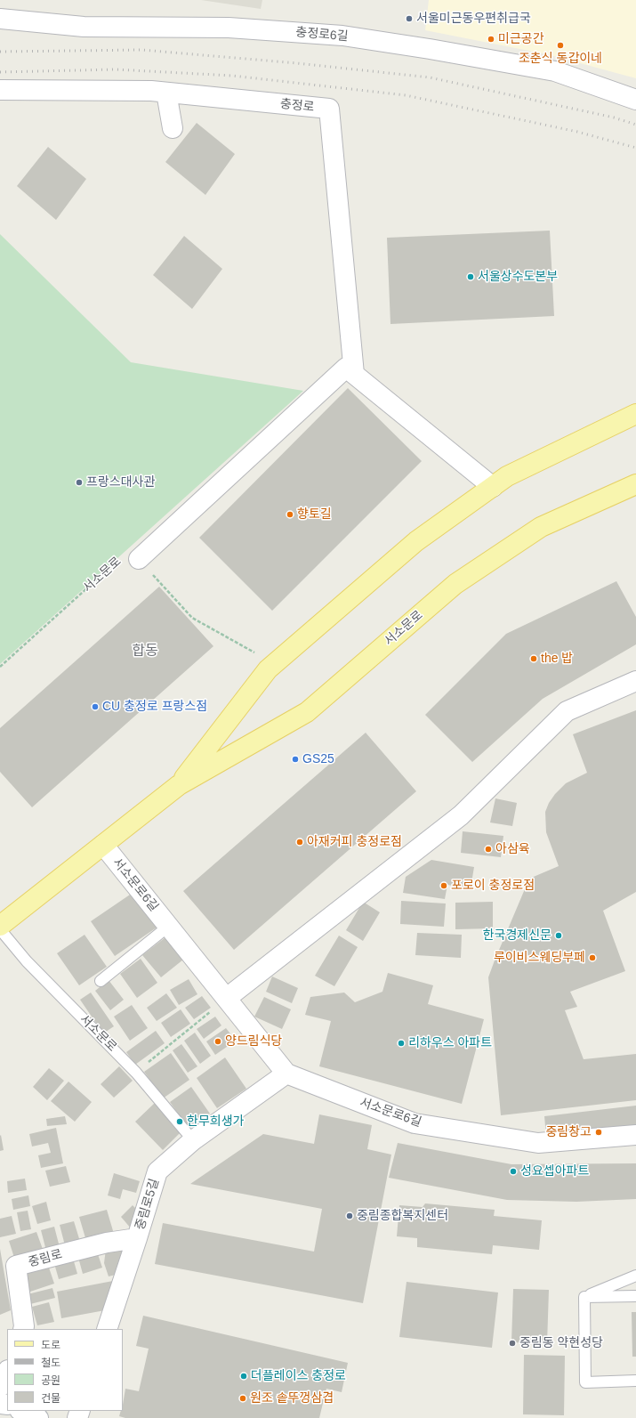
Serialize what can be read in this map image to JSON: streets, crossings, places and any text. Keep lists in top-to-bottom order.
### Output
{
  "streets": {
    "main road": ["서소문로"],
    "street": [
      "충정로6길",
      "충정로",
      "서소문로6길",
      "중림로5길",
      "중림로"
    ]
  },
  "crossings": [
    ["서소문로", "서소문로6길"],
    ["서소문로", "중림로5길"],
    ["서소문로6길", "중림로5길"],
    ["중림로5길", "중림로"]
  ],
  "districts": ["합동"],
  "places": [
    "서울미근동우편취급국",
    "미근공간",
    "조춘식 동갑이네",
    "서울상수도본부",
    "프랑스대사관",
    "향토길",
    "the 밥",
    "CU 충정로 프랑스점",
    "GS25",
    "아재커피 충정로점",
    "아삼육",
    "포로이 충정로점",
    "한국경제신문",
    "루이비스웨딩부페",
    "양드림식당",
    "리하우스 아파트",
    "한무희생가",
    "중림창고",
    "성요셉아파트",
    "중림종합복지센터",
    "중림동 약현성당",
    "더플레이스 충정로",
    "원조 솥뚜껑삼겹"
  ],
  "legend": [
    "도로",
    "철도",
    "공원",
    "건물"
  ]
}
